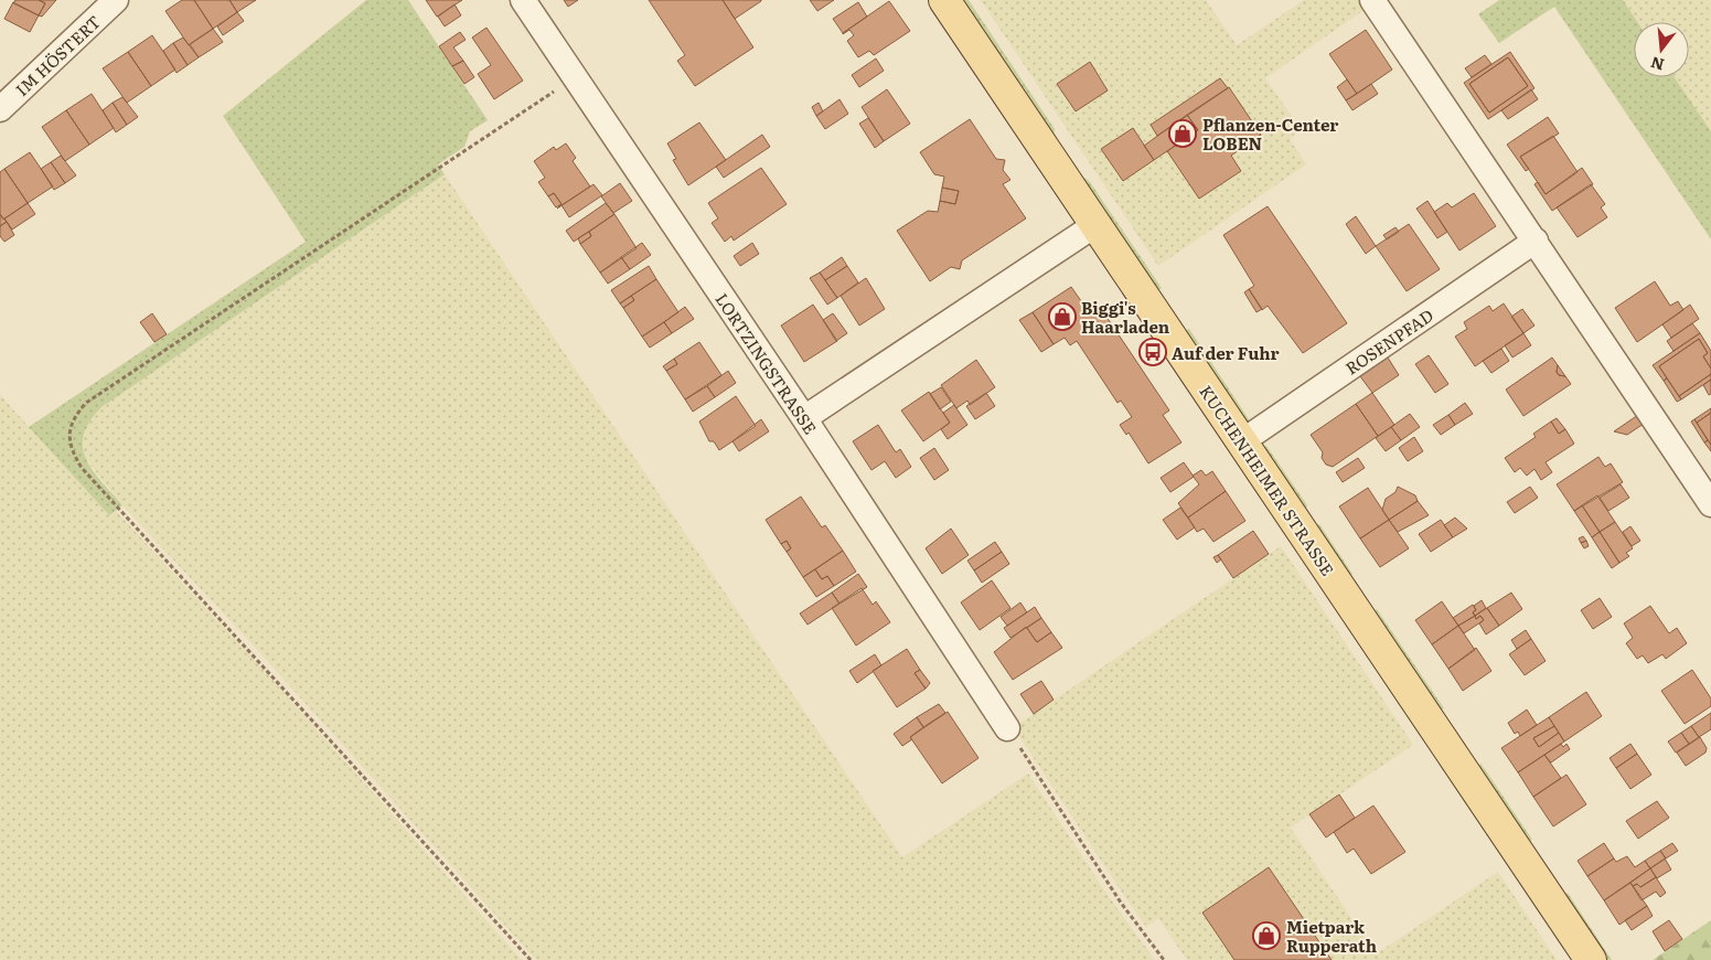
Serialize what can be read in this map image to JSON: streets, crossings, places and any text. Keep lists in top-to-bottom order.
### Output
{
  "streets": {
    "main road": ["KUCHENHEIMER STRASSE"],
    "street": ["IM HÖSTERT", "ROSENPFAD", "LORTZINGSTRASSE"]
  },
  "crossings": [
    ["ROSENPFAD", "KUCHENHEIMER STRASSE"]
  ],
  "places": {
    "shop": ["Pflanzen-Center LOBEN", "Biggi's Haarladen", "Mietpark Rupperath"],
    "bus stop": ["Auf der Fuhr"]
  },
  "north": "bottom"
}
